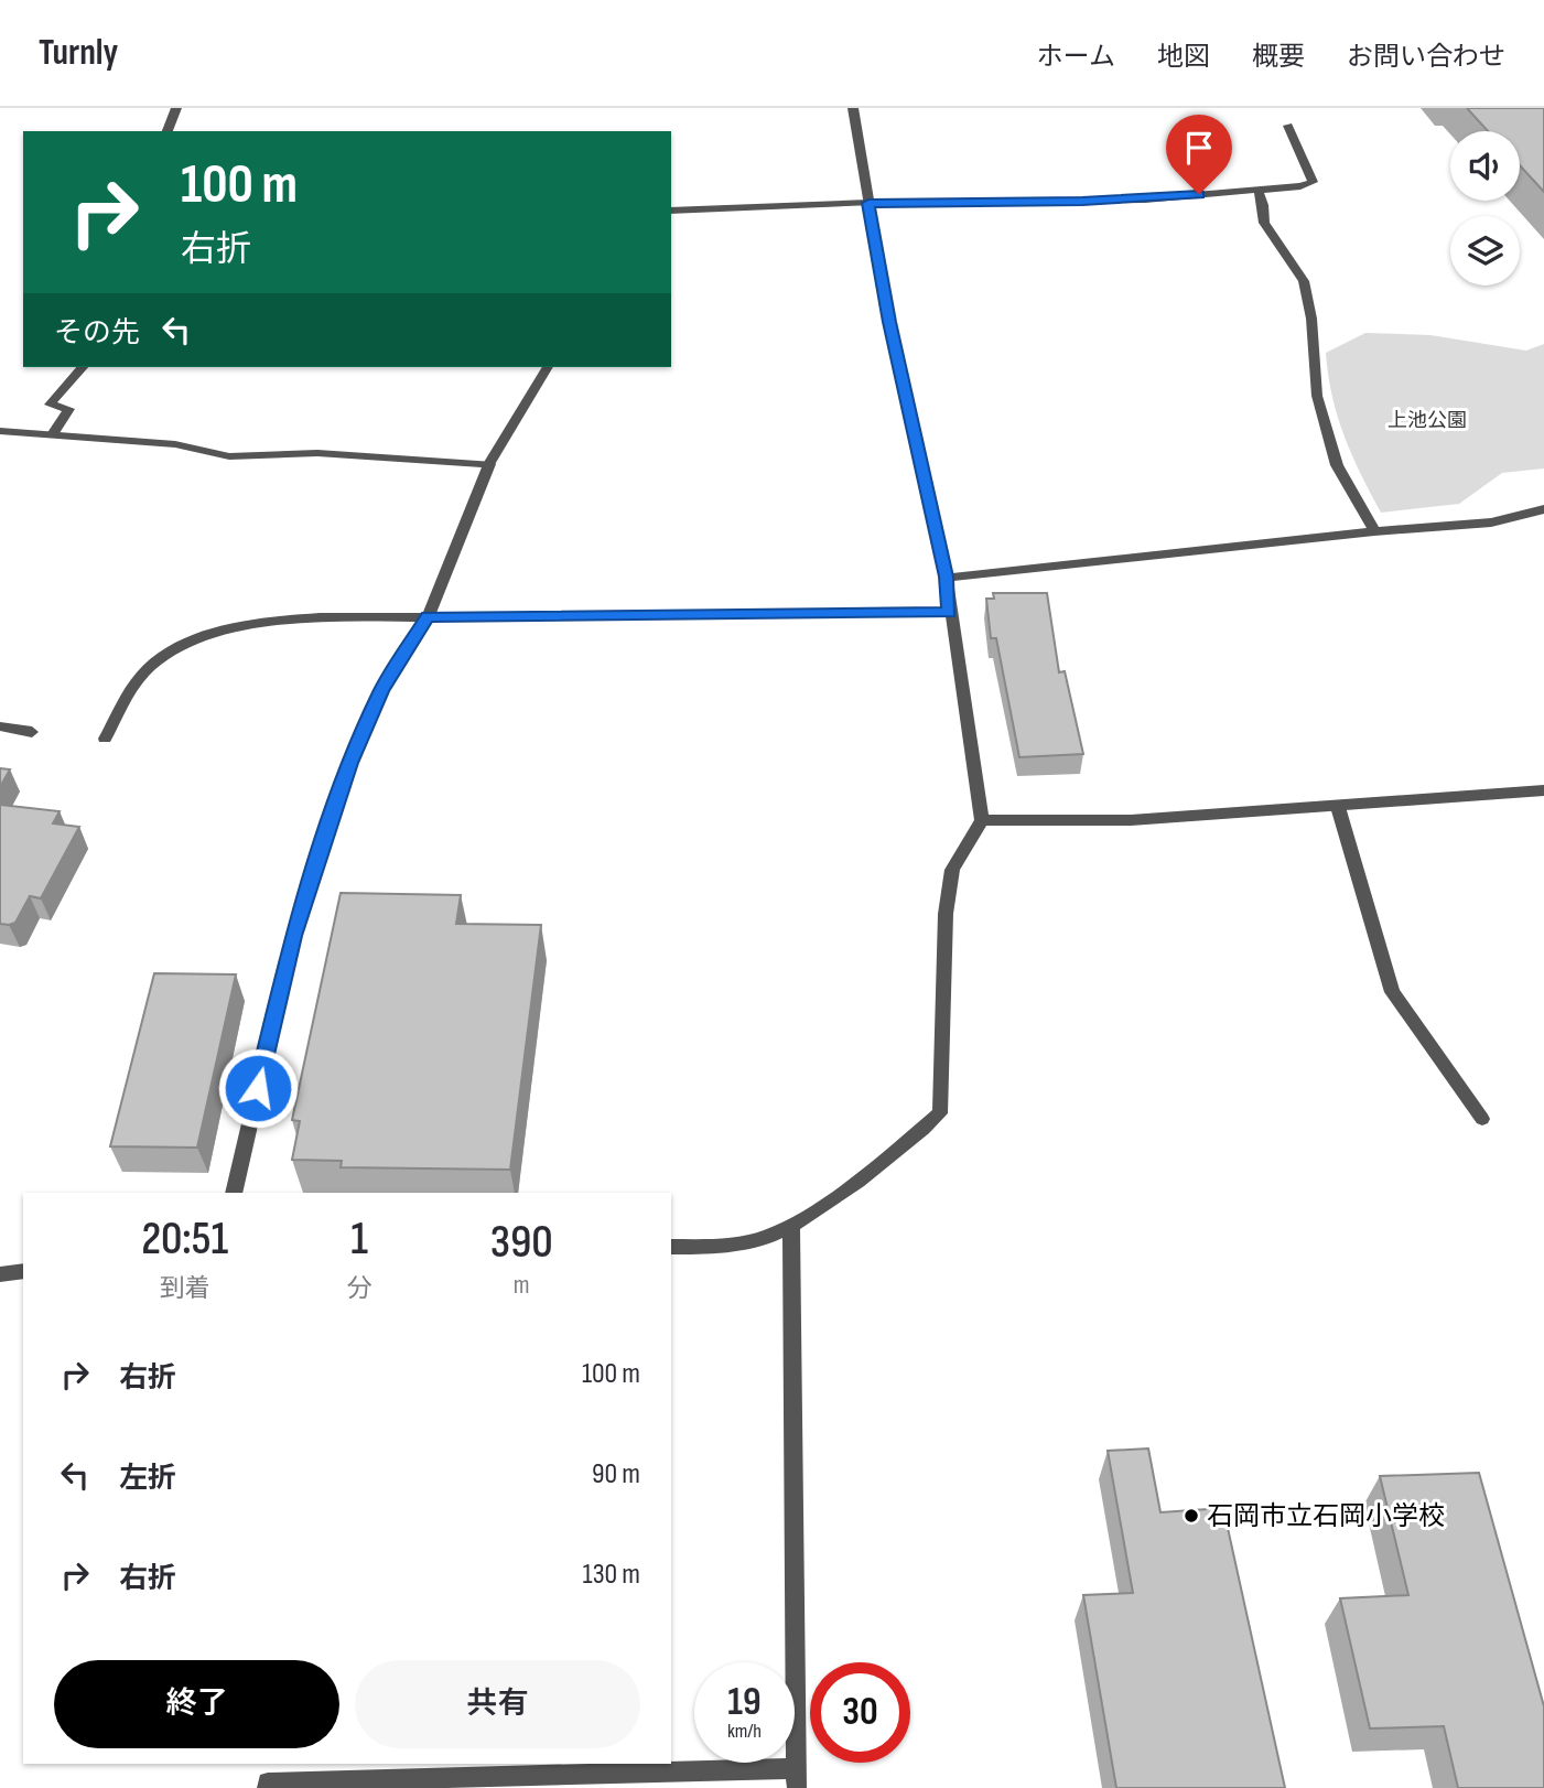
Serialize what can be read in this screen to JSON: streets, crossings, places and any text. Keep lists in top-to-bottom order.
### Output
{
  "parks": ["上池公園"],
  "places": ["石岡市立石岡小学校"],
  "page": {
    "header": "Turnly",
    "nav": [
      "ホーム",
      "地図",
      "概要",
      "お問い合わせ"
    ],
    "turn": ["100 m", "右折"],
    "then": "その先",
    "eta": [
      "20:51",
      "到着",
      "1",
      "分",
      "390",
      "m"
    ],
    "list": [
      {
        "name": "右折",
        "value": "100 m"
      },
      {
        "name": "左折",
        "value": "90 m"
      },
      {
        "name": "右折",
        "value": "130 m"
      }
    ],
    "buttons": ["終了", "共有"],
    "speed": "19 km/h",
    "limit": "30"
  }
}
